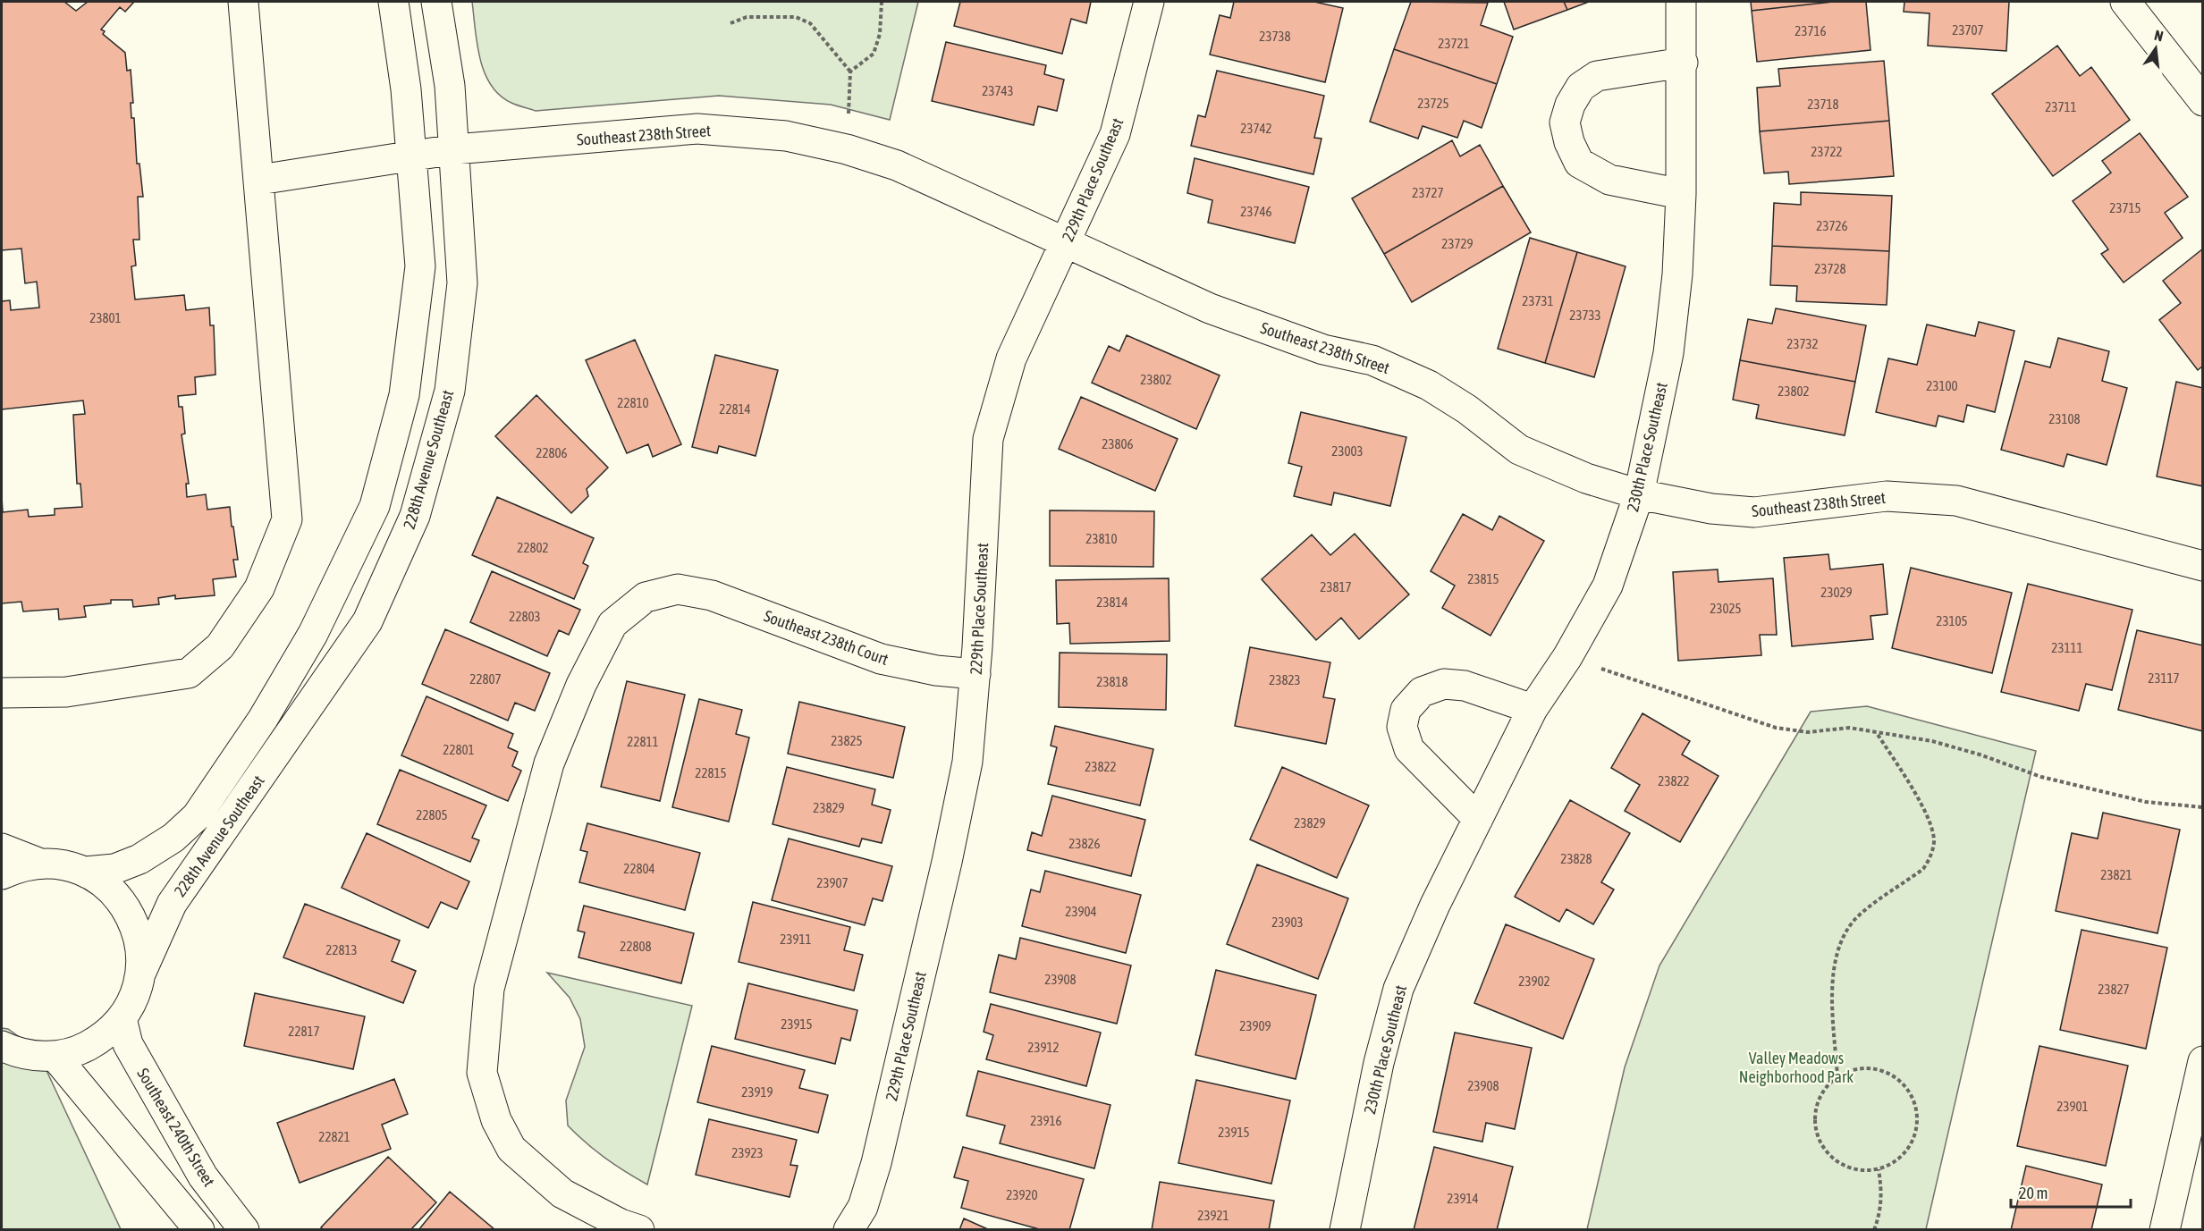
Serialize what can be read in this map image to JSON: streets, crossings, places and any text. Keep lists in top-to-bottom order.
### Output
{
  "streets": {
    "street": [
      "Southeast 238th Street",
      "229th Place Southeast",
      "230th Place Southeast",
      "228th Avenue Southeast",
      "Southeast 238th Court",
      "Southeast 240th Street"
    ]
  },
  "crossings": [
    ["Southeast 238th Street", "229th Place Southeast"],
    ["Southeast 238th Street", "230th Place Southeast"],
    ["Southeast 238th Street", "228th Avenue Southeast"],
    ["229th Place Southeast", "Southeast 238th Court"]
  ],
  "parks": ["Valley Meadows Neighborhood Park"],
  "house_numbers": [
    "23707",
    "23716",
    "23738",
    "23721",
    "23743",
    "23725",
    "23718",
    "23711",
    "23742",
    "23722",
    "23727",
    "23715",
    "23746",
    "23726",
    "23729",
    "23728",
    "23731",
    "23733",
    "23801",
    "23732",
    "23802",
    "23100",
    "23802",
    "22810",
    "22814",
    "23108",
    "23806",
    "23003",
    "22806",
    "23810",
    "22802",
    "23815",
    "23817",
    "23029",
    "23814",
    "23025",
    "22803",
    "23105",
    "23111",
    "23117",
    "22807",
    "23823",
    "23818",
    "23825",
    "22811",
    "22801",
    "23822",
    "22815",
    "23822",
    "23829",
    "22805",
    "23829",
    "23826",
    "23828",
    "22804",
    "23821",
    "23907",
    "23904",
    "23903",
    "23911",
    "22808",
    "22813",
    "23908",
    "23902",
    "23827",
    "23915",
    "23909",
    "22817",
    "23912",
    "23908",
    "23919",
    "23901",
    "23916",
    "23915",
    "22821",
    "23923",
    "23920",
    "23914",
    "23921"
  ],
  "scale_bar": "20 m",
  "north": "top"
}
